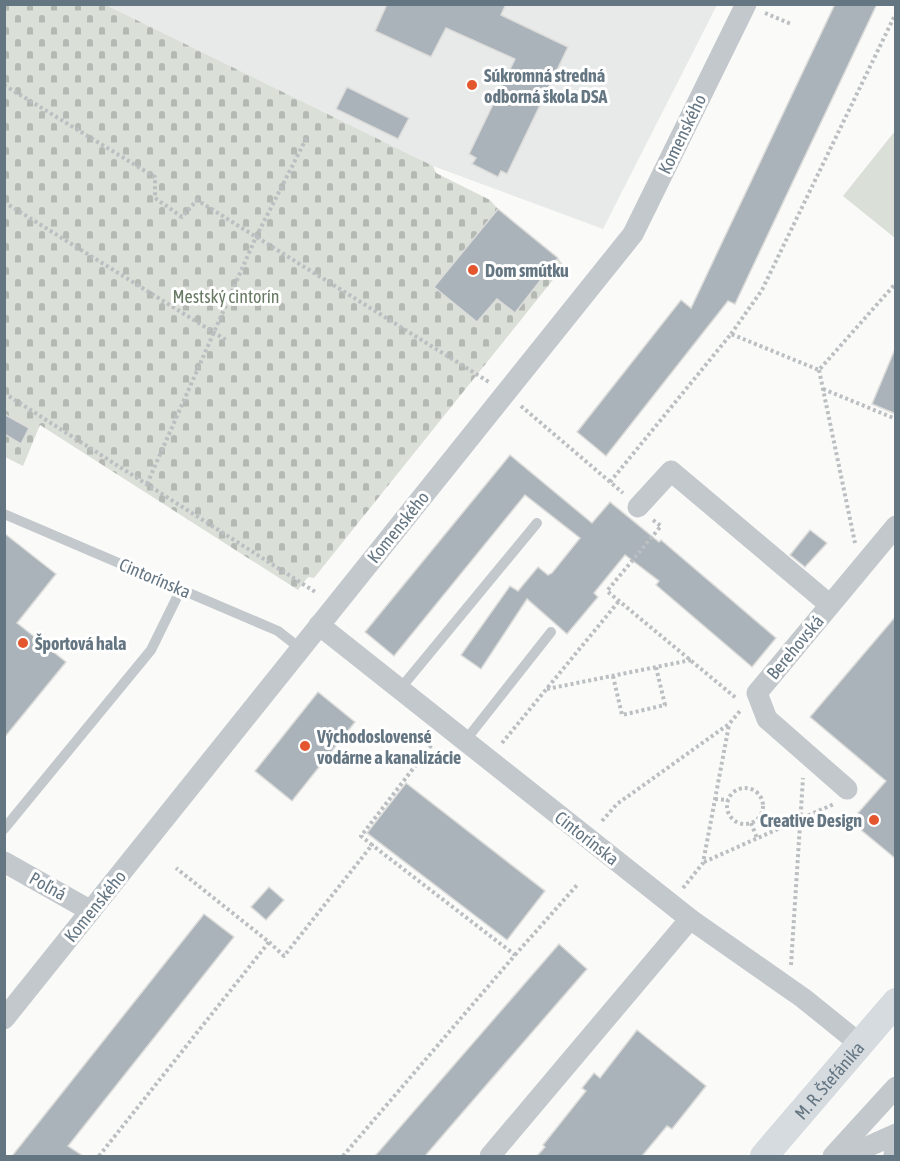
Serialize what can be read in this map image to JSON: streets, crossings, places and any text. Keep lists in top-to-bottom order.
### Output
{
  "streets": {
    "street": [
      "Komenského",
      "Cintorínska",
      "Berehovská",
      "Poľná",
      "M. R. Štefánika"
    ]
  },
  "crossings": [
    ["Komenského", "Cintorínska"],
    ["Komenského", "Poľná"],
    ["Cintorínska", "M. R. Štefánika"]
  ],
  "parks": ["Mestský cintorín"],
  "places": [
    "Súkromná stredná odborná škola DSA",
    "Dom smútku",
    "Športová hala",
    "Východoslovensé vodárne a kanalizácie",
    "Creative Design"
  ]
}
